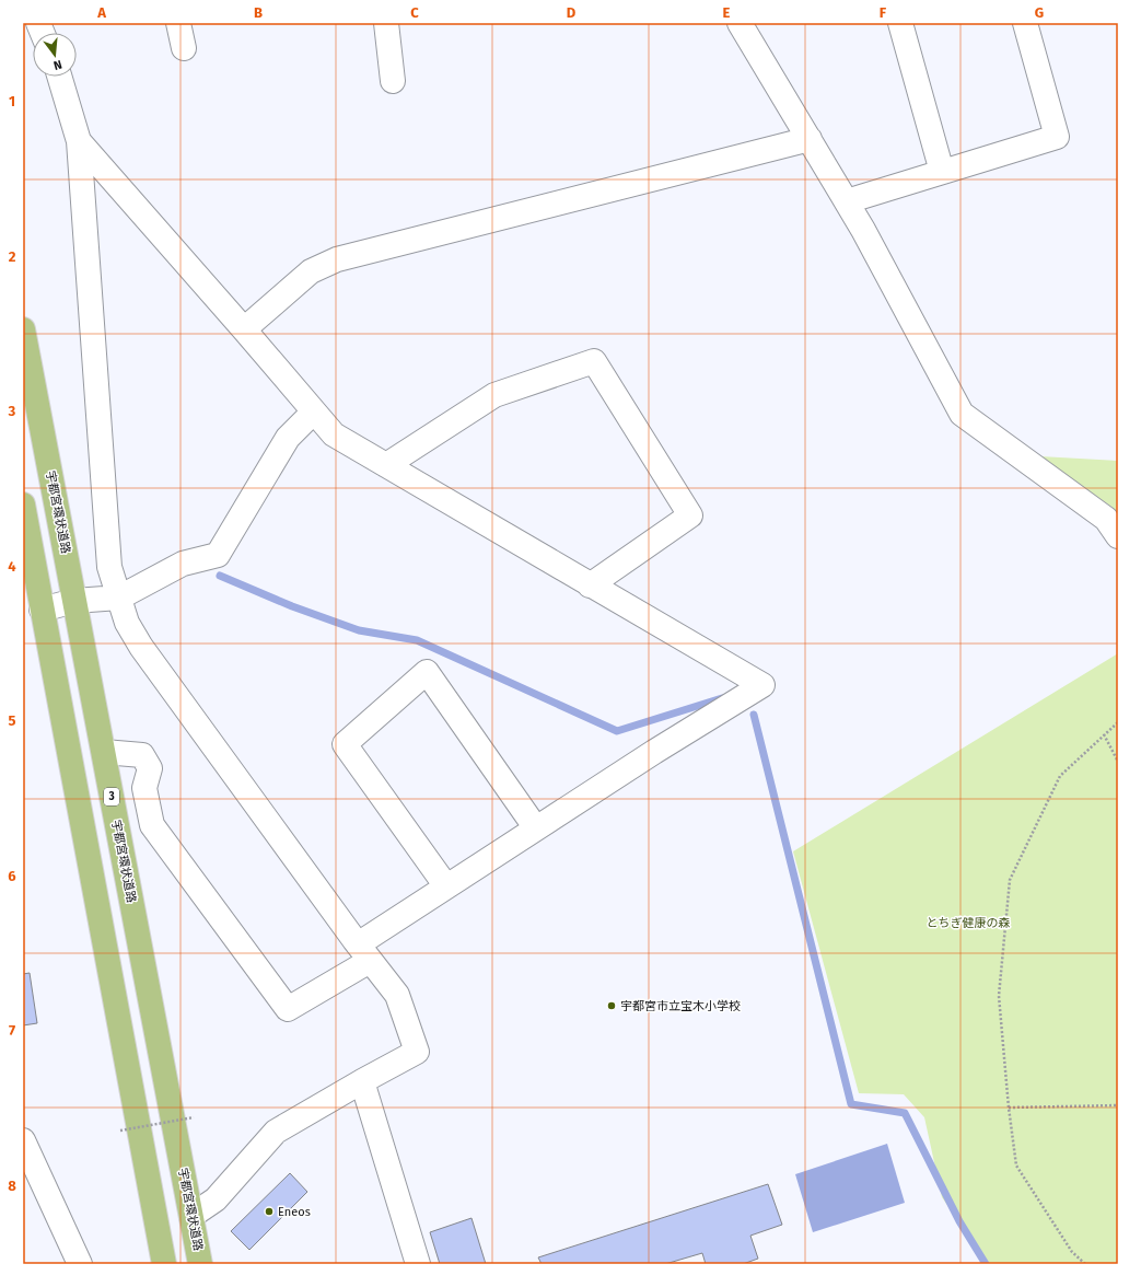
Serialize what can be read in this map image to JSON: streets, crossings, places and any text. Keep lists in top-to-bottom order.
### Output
{
  "streets": {
    "main road": ["宇都宮環状道路", "3"]
  },
  "parks": ["とちぎ健康の森"],
  "places": ["宇都宮市立宝木小学校", "Eneos"],
  "north": "bottom",
  "grid": {
    "columns": [
      "A",
      "B",
      "C",
      "D",
      "E",
      "F",
      "G"
    ],
    "rows": [
      "1",
      "2",
      "3",
      "4",
      "5",
      "6",
      "7",
      "8"
    ]
  }
}
